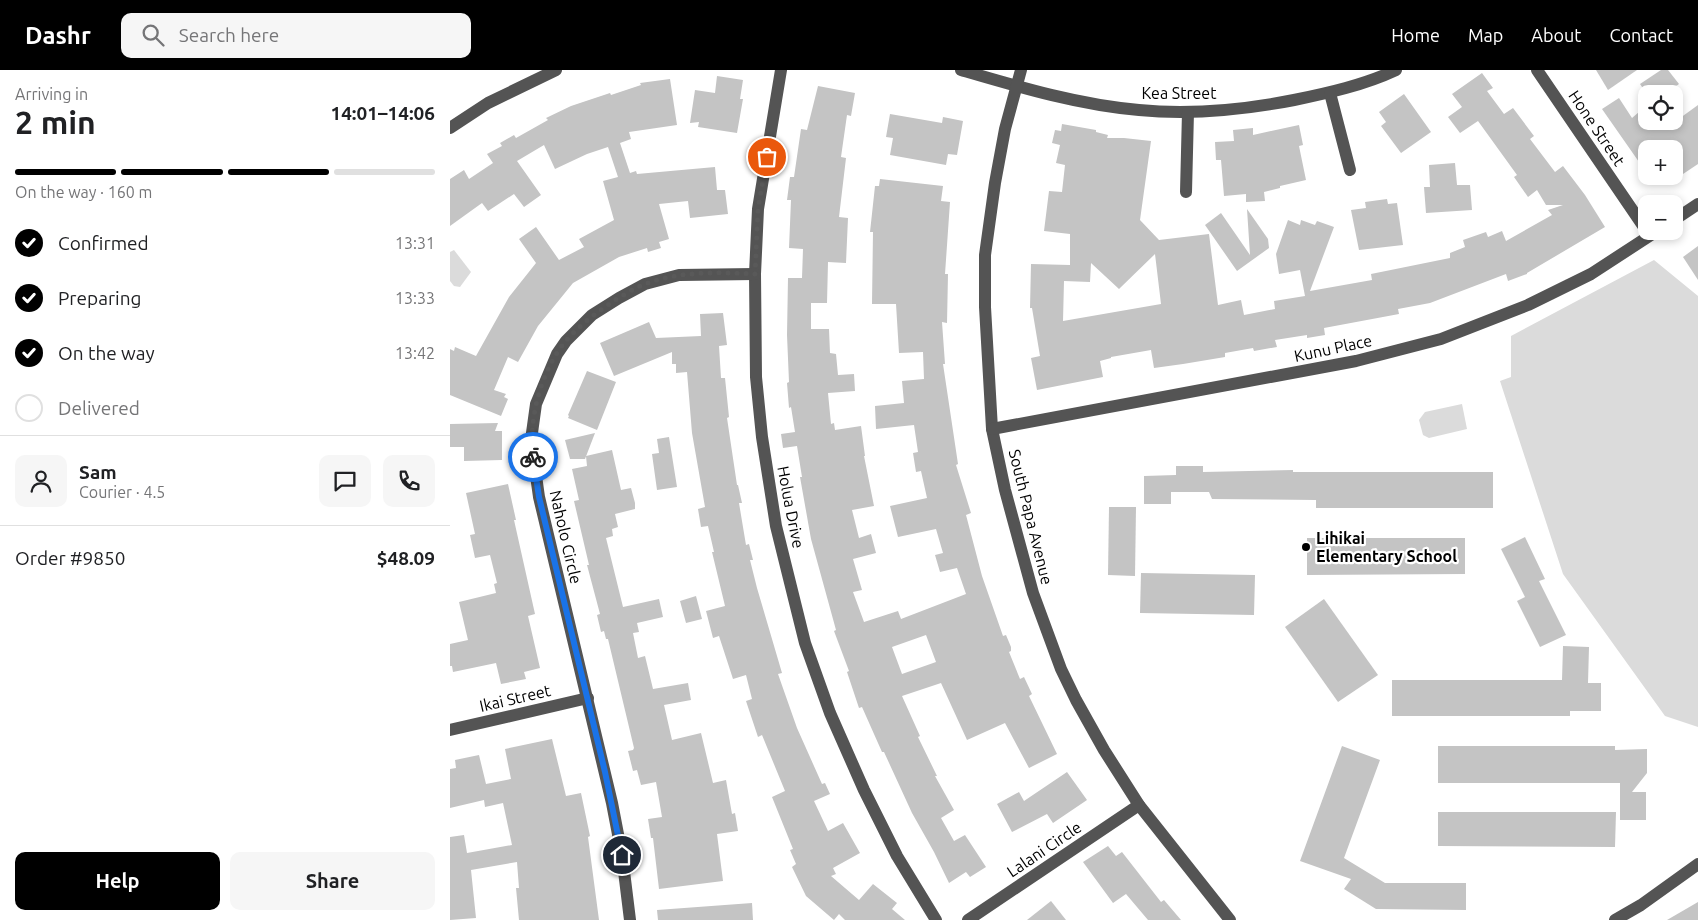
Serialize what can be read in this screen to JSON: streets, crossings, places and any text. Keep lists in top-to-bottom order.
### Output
{
  "streets": {
    "street": [
      "Kea Street",
      "Hone Street",
      "Kunu Place",
      "Holua Drive",
      "South Papa Avenue",
      "Naholo Circle",
      "Ikai Street",
      "Lalani Circle"
    ]
  },
  "crossings": [
    ["Kea Street", "South Papa Avenue"],
    ["Kunu Place", "South Papa Avenue"],
    ["Holua Drive", "Naholo Circle"],
    ["South Papa Avenue", "Lalani Circle"],
    ["Naholo Circle", "Ikai Street"]
  ],
  "places": ["Lihikai Elementary School"],
  "page": {
    "header": "Dashr",
    "search": "Search here",
    "nav": [
      "Home",
      "Map",
      "About",
      "Contact"
    ],
    "heading": ["2 min", "Arriving in", "14:01–14:06"],
    "panel": [
      "Sam",
      "Courier · 4.5",
      "Order #9850",
      "$48.09"
    ],
    "map_buttons": ["+", "−"],
    "bar": "On the way · 160 m",
    "list": [
      ["Confirmed", "13:31"],
      ["Preparing", "13:33"],
      ["On the way", "13:42"],
      "Delivered"
    ],
    "buttons": ["Help", "Share"]
  }
}
